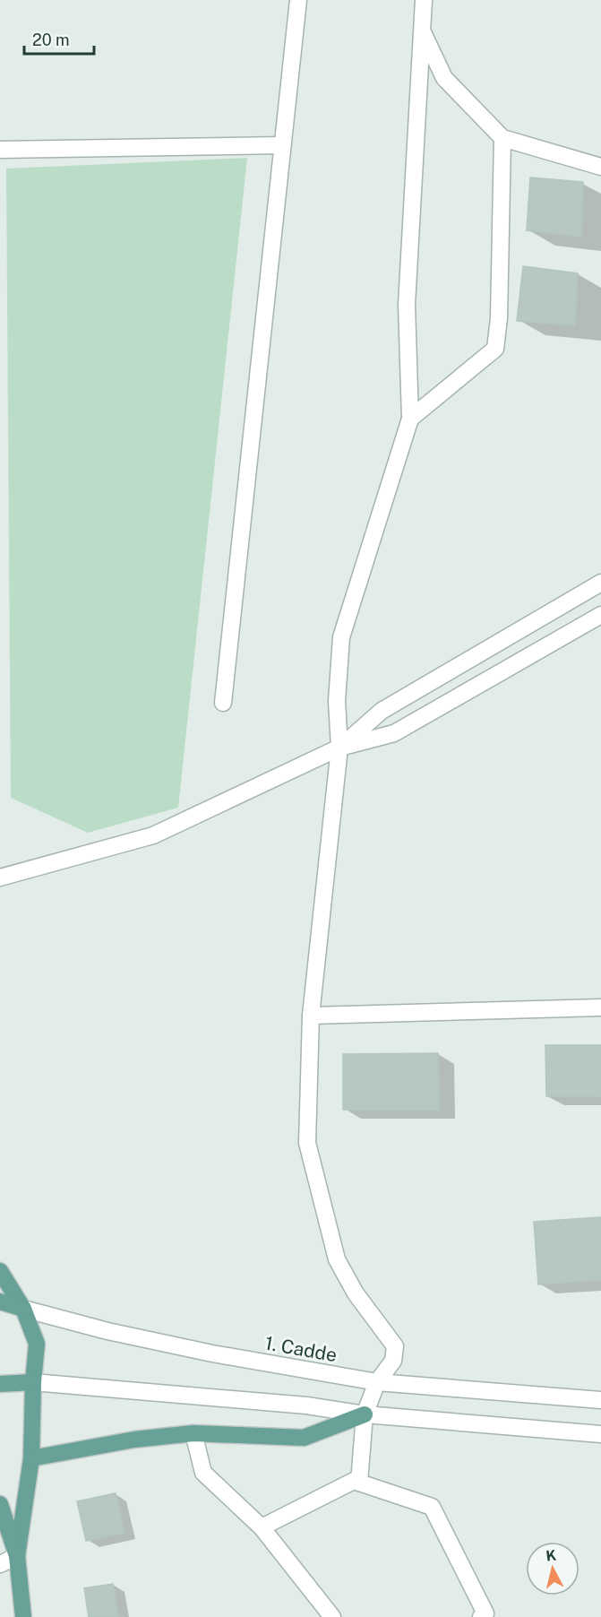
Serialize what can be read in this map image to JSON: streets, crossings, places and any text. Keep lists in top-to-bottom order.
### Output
{
  "streets": {
    "main road": ["1. Cadde"]
  },
  "scale_bar": "20 m",
  "north": "top"
}
